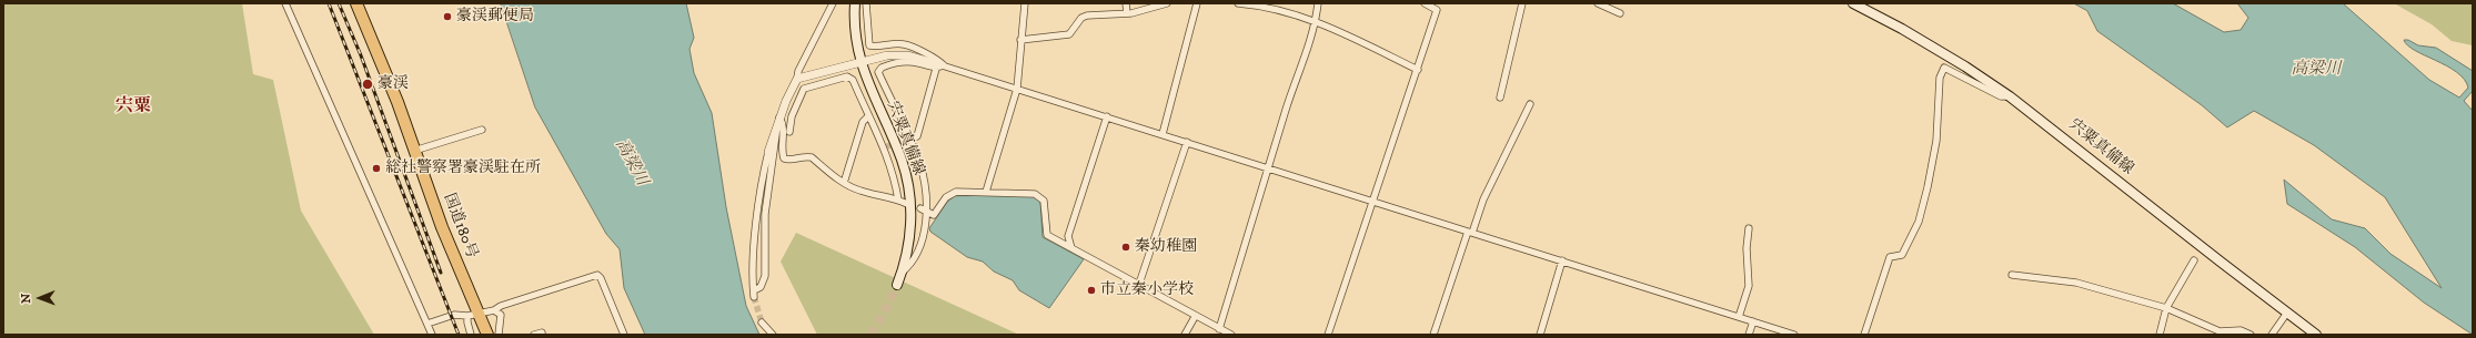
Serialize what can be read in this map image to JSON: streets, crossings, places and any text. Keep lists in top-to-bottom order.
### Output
{
  "streets": {
    "highway": ["国道180号"],
    "main road": ["宍粟真備線"]
  },
  "districts": ["宍粟"],
  "water": ["高梁川"],
  "places": [
    "豪渓郵便局",
    "豪渓",
    "総社警察署豪渓駐在所",
    "秦幼稚園",
    "市立秦小学校"
  ],
  "north": "left"
}
